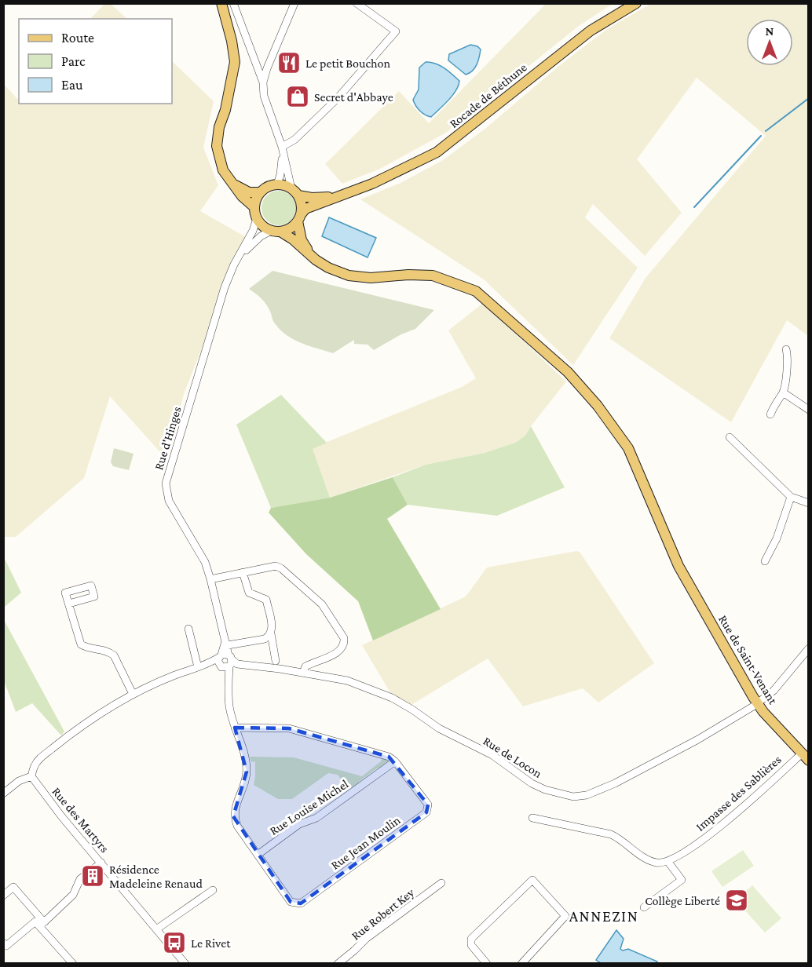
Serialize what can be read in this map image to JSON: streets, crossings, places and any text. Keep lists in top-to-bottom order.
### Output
{
  "streets": {
    "main road": ["Rocade de Béthune", "Rue de Saint-Venant"],
    "street": [
      "Rue d'Hinges",
      "Rue de Locon",
      "Impasse des Sablières",
      "Rue Louise Michel",
      "Rue des Martyrs",
      "Rue Jean Moulin",
      "Rue Robert Key"
    ]
  },
  "crossings": [
    ["Rocade de Béthune", "Rue d'Hinges"],
    ["Rue d'Hinges", "Rue de Locon"],
    ["Rue d'Hinges", "Rue Jean Moulin"],
    ["Rue de Saint-Venant", "Rue de Locon"],
    ["Rue de Saint-Venant", "Impasse des Sablières"],
    ["Rue de Locon", "Rue Jean Moulin"],
    ["Rue Louise Michel", "Rue Jean Moulin"]
  ],
  "districts": ["ANNEZIN"],
  "places": {
    "restaurant": ["Le petit Bouchon"],
    "shop": ["Secret d'Abbaye"],
    "building": ["Résidence Madeleine Renaud"],
    "school or university": ["Collège Liberté"],
    "bus stop": ["Le Rivet"]
  },
  "legend": ["Route", "Parc", "Eau"],
  "north": "top"
}
